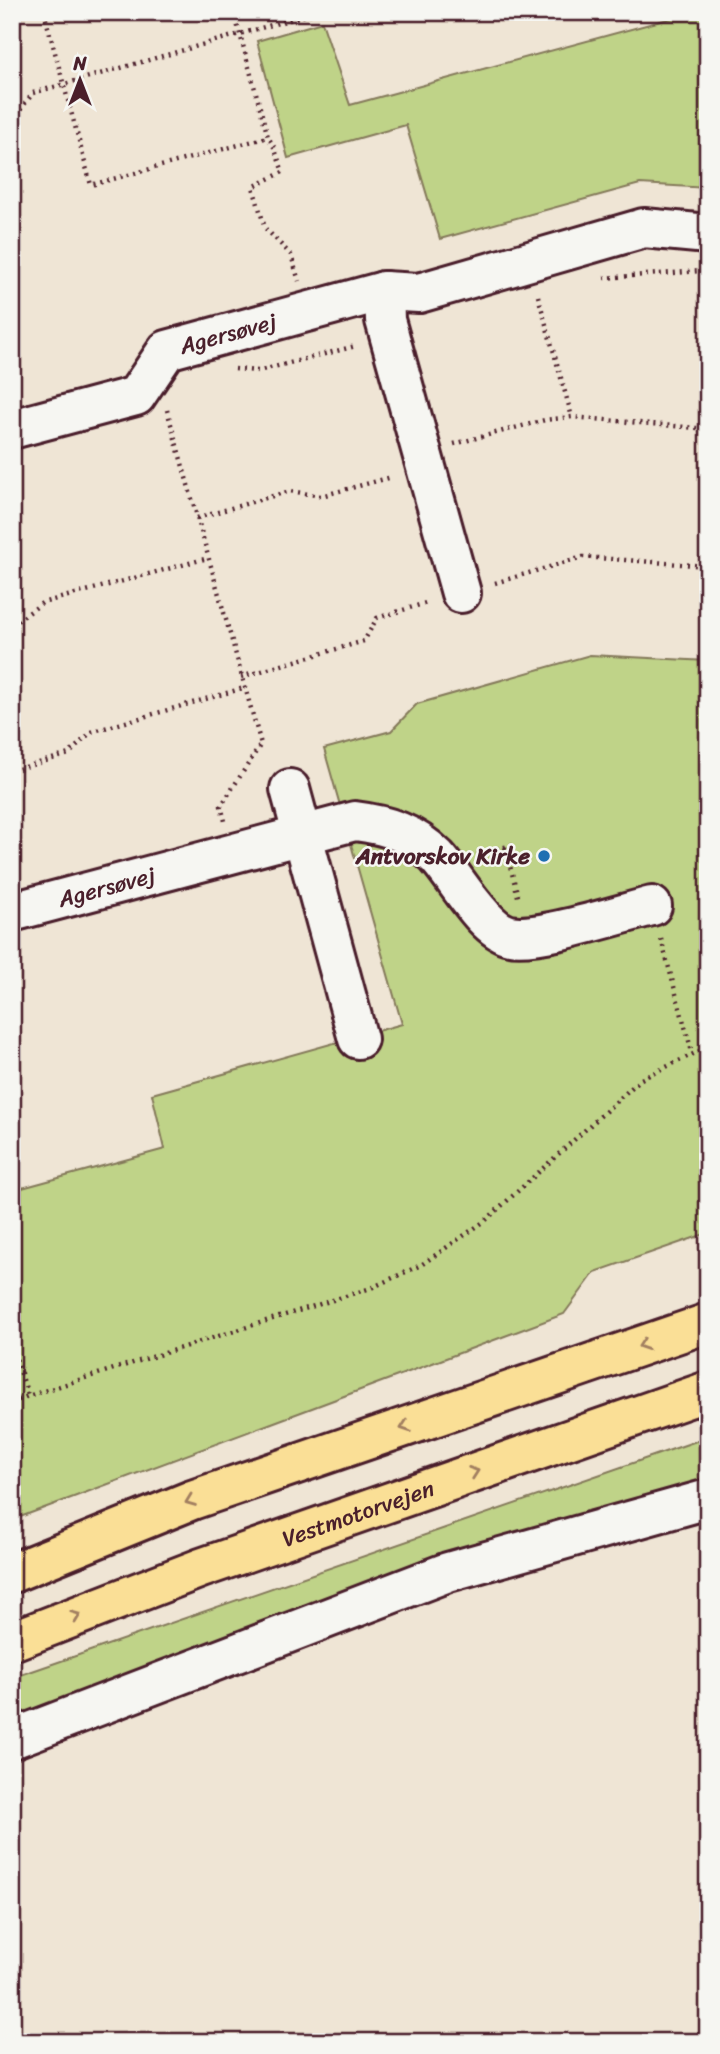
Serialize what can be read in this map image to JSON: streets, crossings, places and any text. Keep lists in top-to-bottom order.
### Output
{
  "streets": {
    "highway": ["Vestmotorvejen"],
    "street": ["Agersøvej"]
  },
  "places": ["Antvorskov Kirke"],
  "north": "top"
}
